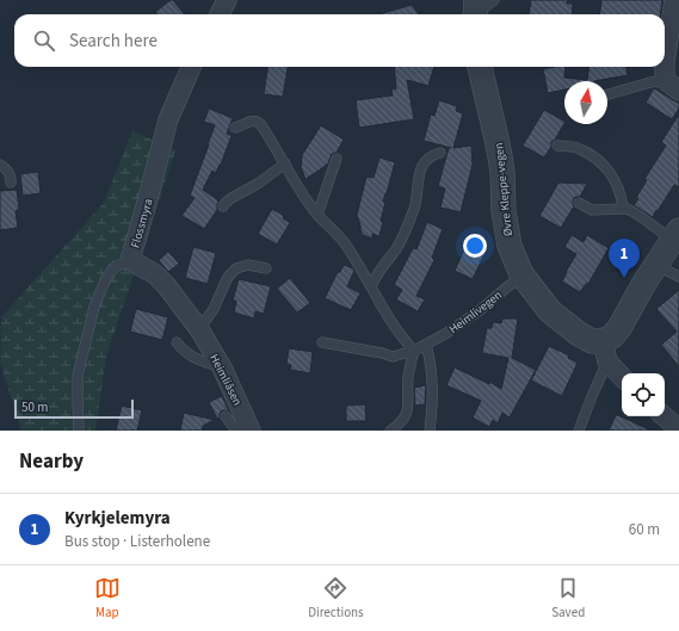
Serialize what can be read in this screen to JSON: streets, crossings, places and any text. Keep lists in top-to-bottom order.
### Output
{
  "streets": {
    "street": ["Øvre Kleppe-vegen", "Flossmyra", "Heimliåsen"],
    "lane": ["Heimlivegen"]
  },
  "crossings": [
    ["Øvre Kleppe-vegen", "Heimlivegen"],
    ["Flossmyra", "Heimliåsen"]
  ],
  "scale_bar": "50 m",
  "north": "top",
  "page": {
    "search": "Search here",
    "pins": "1",
    "scale": "50 m",
    "heading": "Nearby",
    "list": [
      {
        "mark": "1",
        "name": "Kyrkjelemyra",
        "note": "Bus stop · Listerholene",
        "value": "60 m"
      }
    ],
    "nav": ["Map", "Directions", "Saved"]
  }
}
